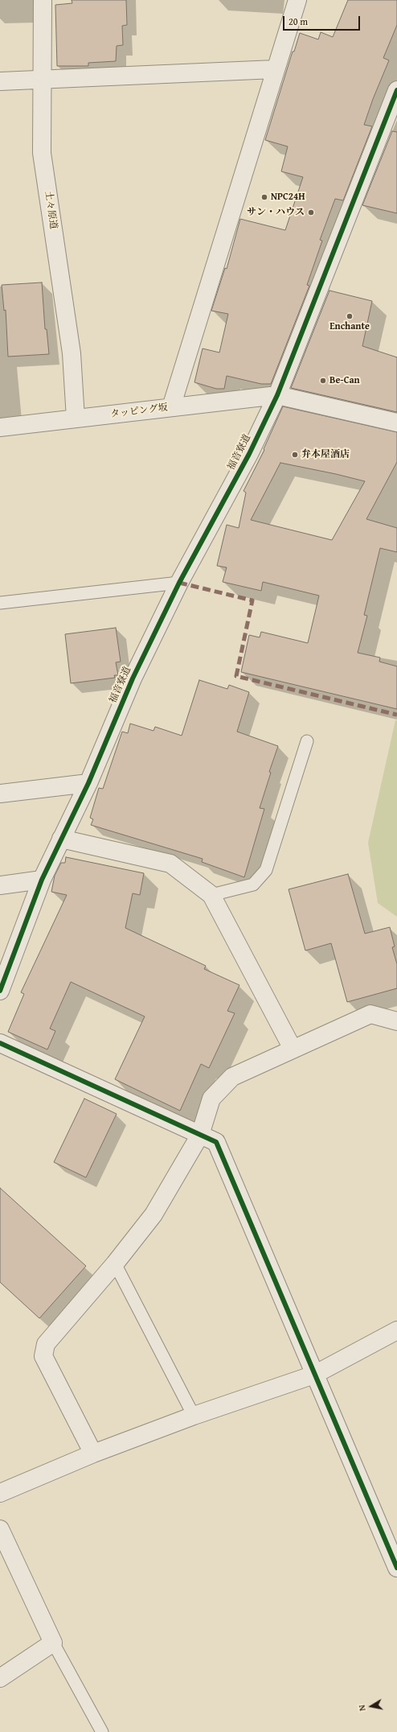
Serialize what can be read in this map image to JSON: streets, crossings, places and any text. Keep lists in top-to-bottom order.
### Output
{
  "streets": {
    "street": ["土々原道", "タッピング坂", "福音寮道"]
  },
  "crossings": [
    ["土々原道", "タッピング坂"],
    ["タッピング坂", "福音寮道"]
  ],
  "places": [
    "NPC24H",
    "サン・ハウス",
    "Enchante",
    "Be-Can",
    "弁本屋酒店"
  ],
  "scale_bar": "20 m",
  "north": "left"
}
